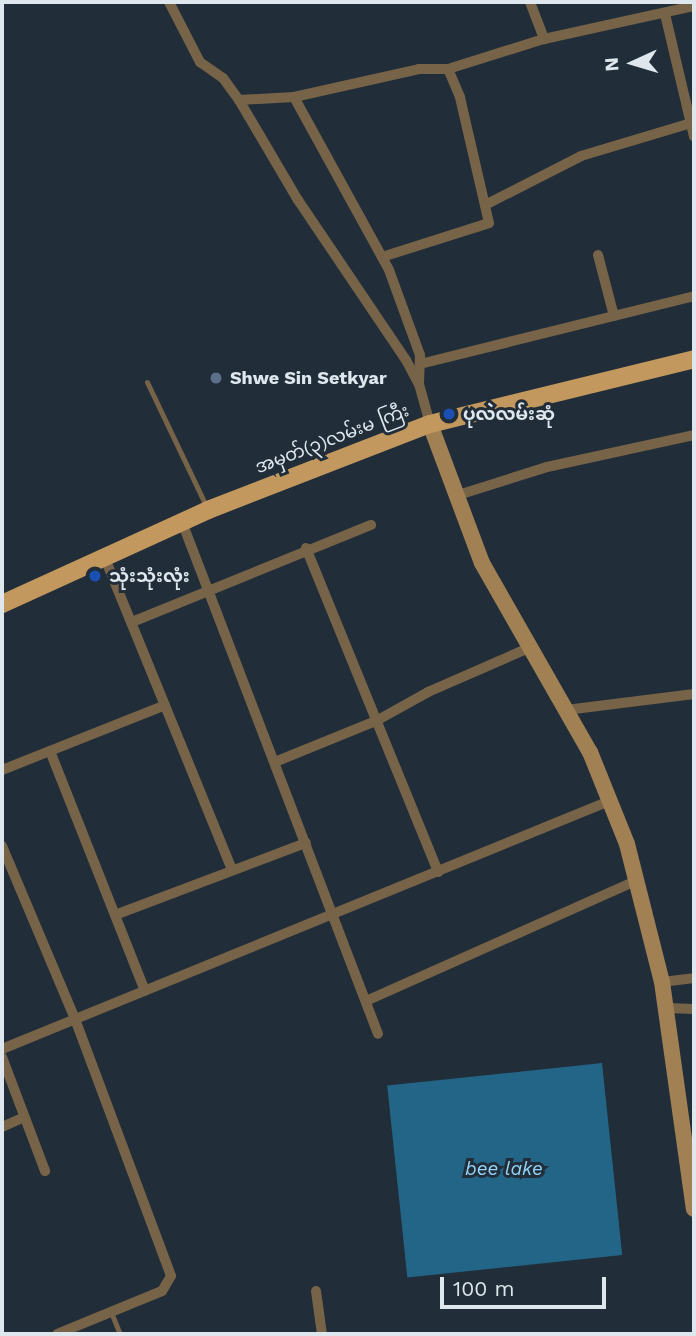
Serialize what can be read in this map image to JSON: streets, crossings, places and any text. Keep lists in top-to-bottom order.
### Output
{
  "streets": {
    "main road": ["အမှတ်(၃)လမ်းမ ကြီး"]
  },
  "water": ["bee lake"],
  "places": ["Shwe Sin Setkyar", "ပုလဲလမ်းဆုံ", "သုံးသုံးလုံး"],
  "scale_bar": "100 m",
  "north": "left"
}
